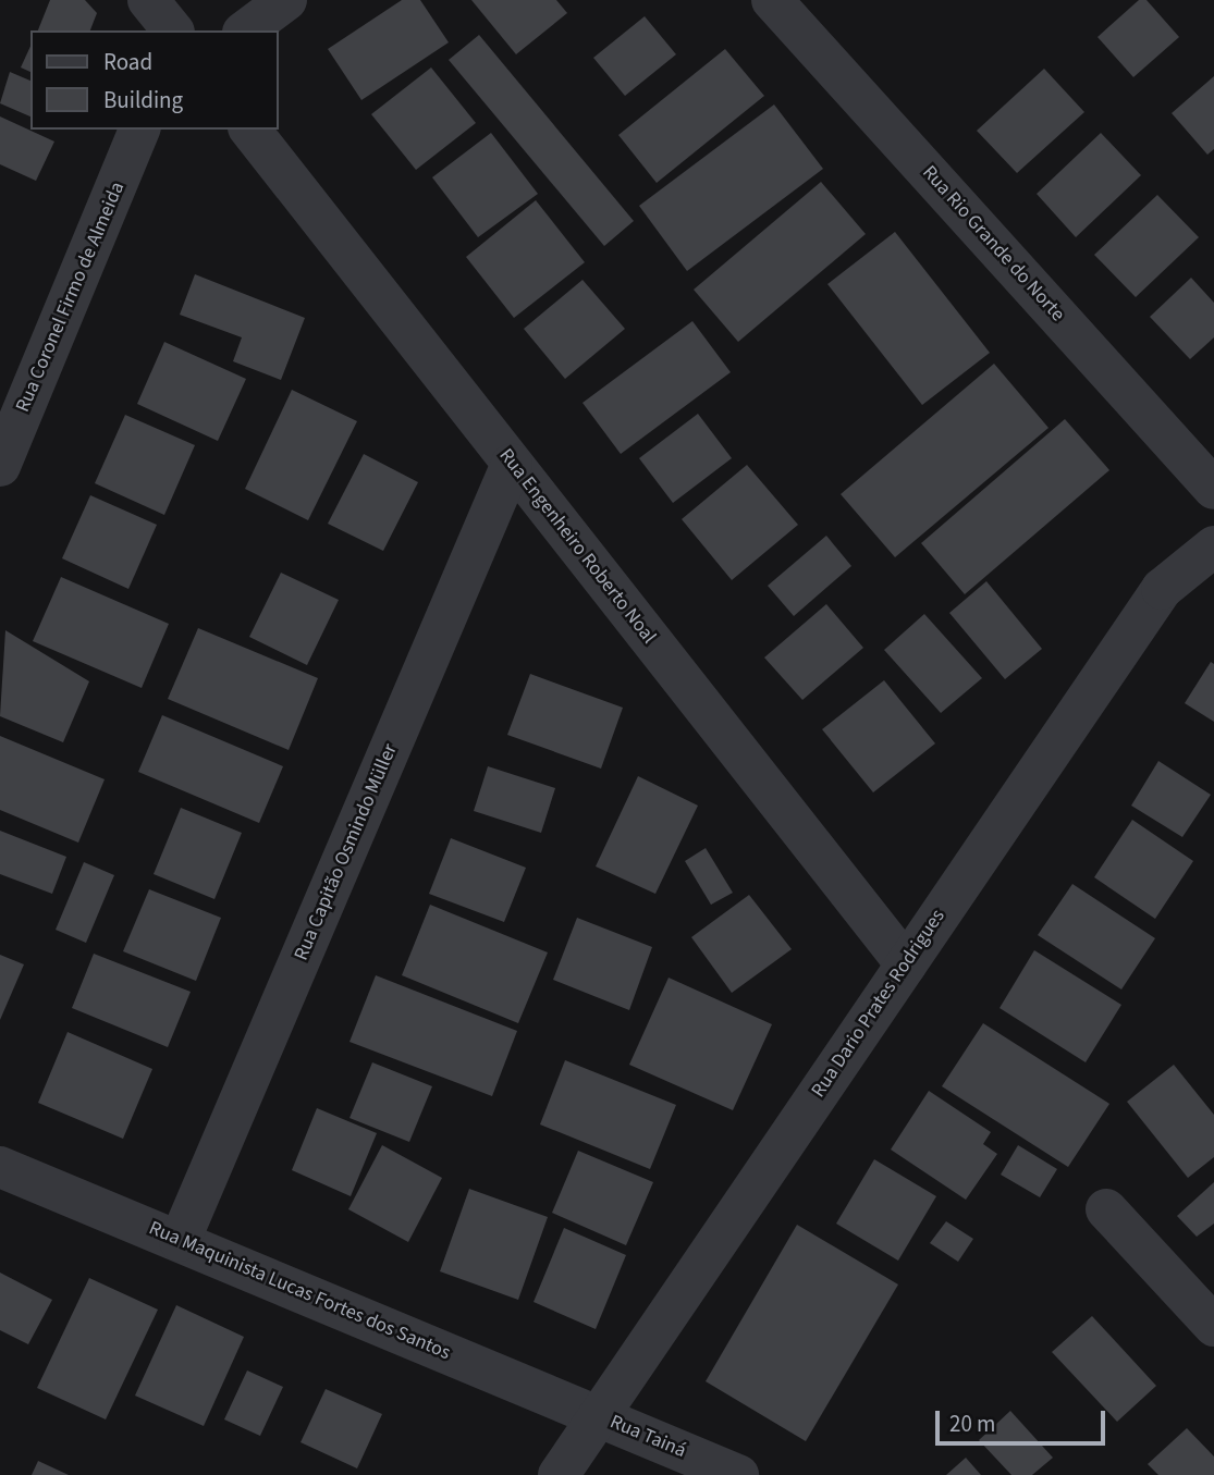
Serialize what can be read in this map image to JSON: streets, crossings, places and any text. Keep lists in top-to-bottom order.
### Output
{
  "streets": {
    "street": [
      "Rua Rio Grande do Norte",
      "Rua Coronel Firmo de Almeida",
      "Rua Engenheiro Roberto Noal",
      "Rua Capitão Osmindo Müller",
      "Rua Dario Prates Rodrigues",
      "Rua Maquinista Lucas Fortes dos Santos",
      "Rua Tainá"
    ]
  },
  "crossings": [
    ["Rua Engenheiro Roberto Noal", "Rua Capitão Osmindo Müller"],
    ["Rua Engenheiro Roberto Noal", "Rua Dario Prates Rodrigues"],
    ["Rua Capitão Osmindo Müller", "Rua Maquinista Lucas Fortes dos Santos"],
    ["Rua Dario Prates Rodrigues", "Rua Maquinista Lucas Fortes dos Santos"],
    ["Rua Dario Prates Rodrigues", "Rua Tainá"],
    ["Rua Maquinista Lucas Fortes dos Santos", "Rua Tainá"]
  ],
  "legend": ["Road", "Building"],
  "scale_bar": "20 m"
}
